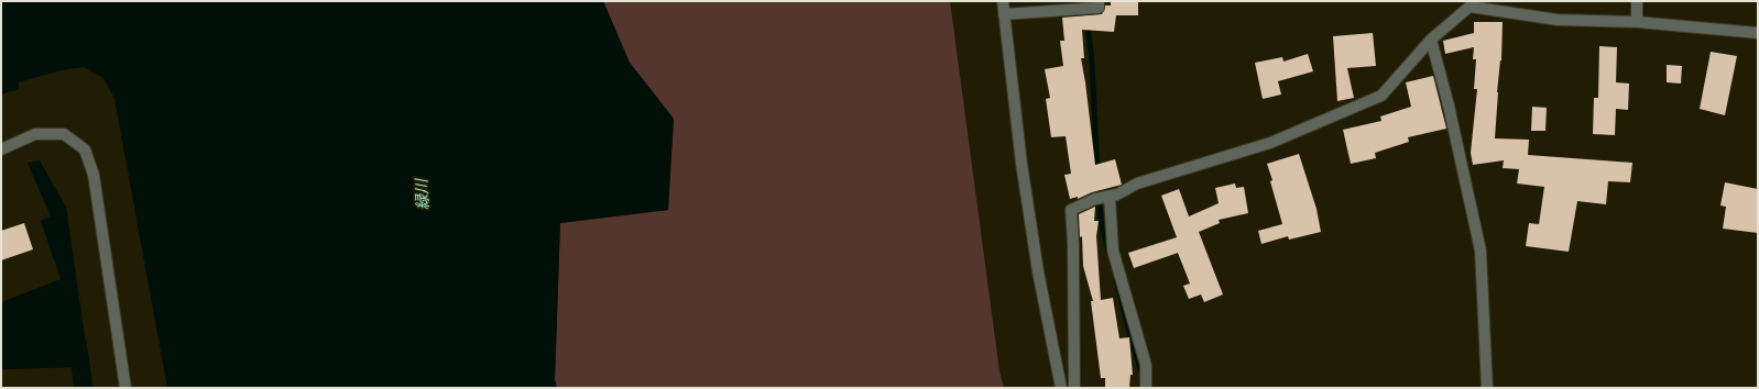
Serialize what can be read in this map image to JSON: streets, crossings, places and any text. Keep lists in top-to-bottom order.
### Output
{
  "water": ["緑川"]
}
